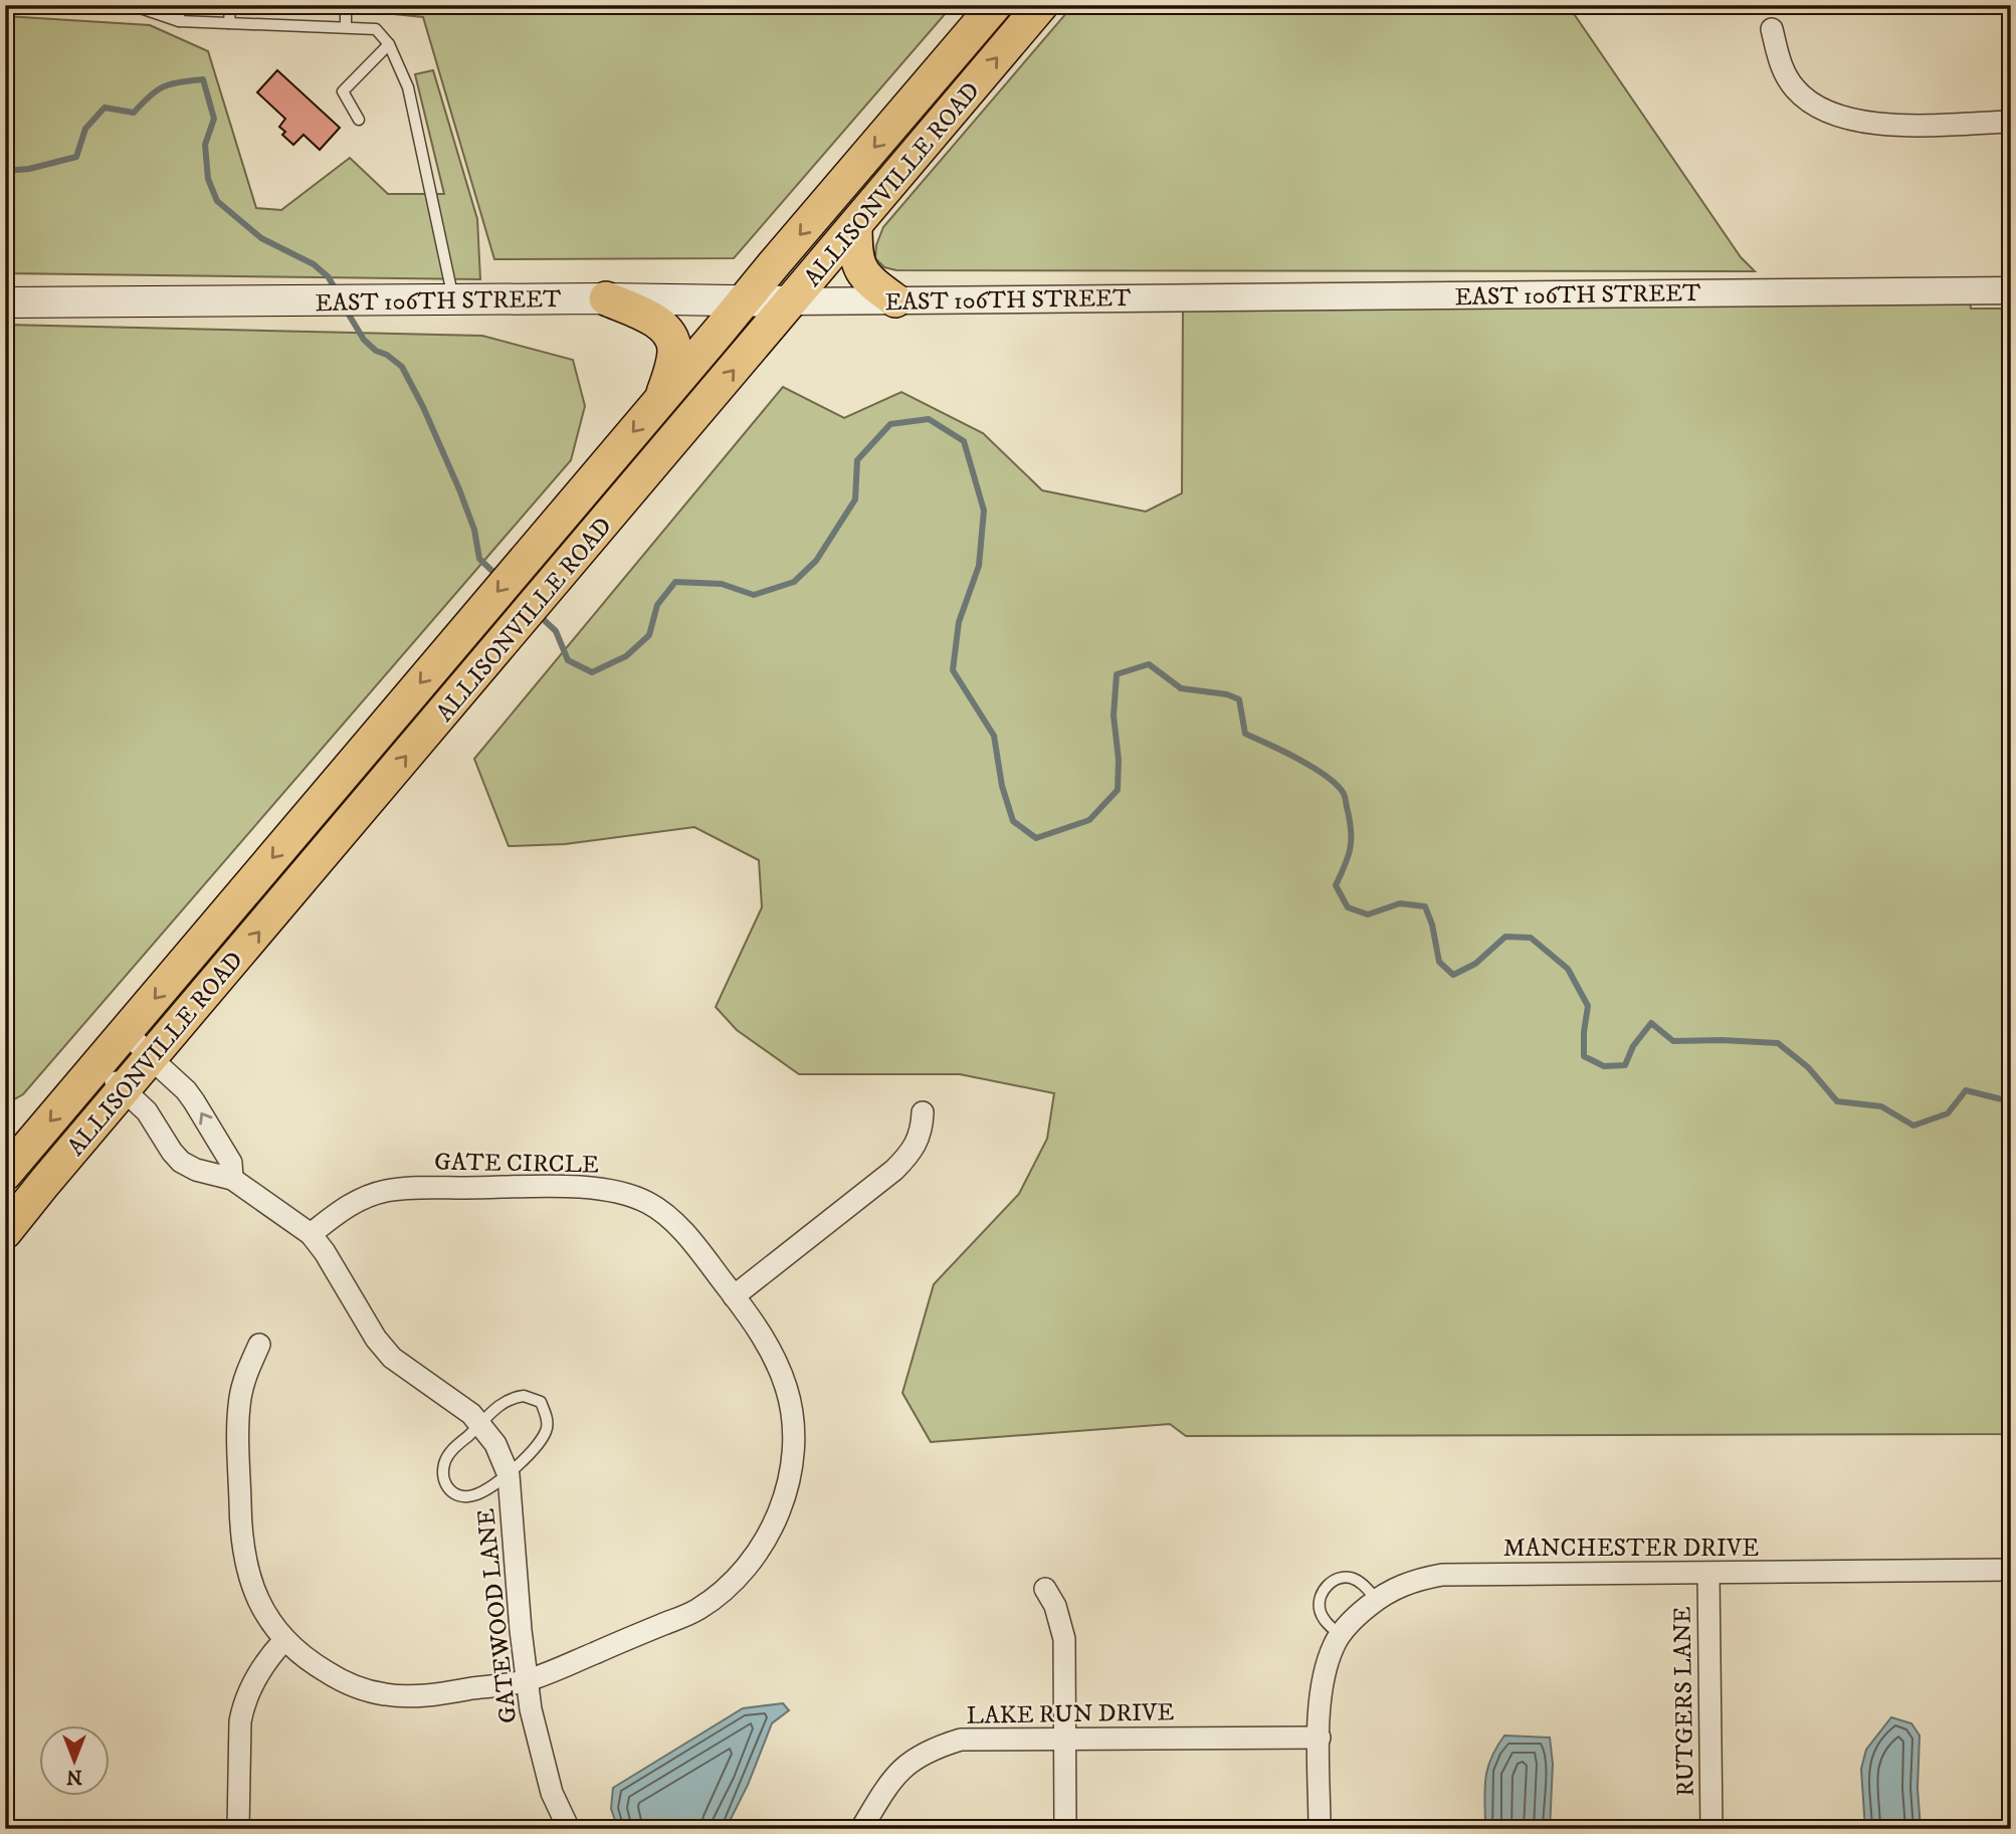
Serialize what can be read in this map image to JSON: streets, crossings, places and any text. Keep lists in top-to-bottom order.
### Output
{
  "streets": {
    "main road": ["ALLISONVILLE ROAD", "EAST 106TH STREET"],
    "street": [
      "GATE CIRCLE",
      "MANCHESTER DRIVE",
      "GATEWOOD LANE",
      "RUTGERS LANE",
      "LAKE RUN DRIVE"
    ]
  },
  "crossings": [
    ["ALLISONVILLE ROAD", "EAST 106TH STREET"],
    ["ALLISONVILLE ROAD", "GATEWOOD LANE"],
    ["GATE CIRCLE", "GATEWOOD LANE"],
    ["MANCHESTER DRIVE", "RUTGERS LANE"],
    ["MANCHESTER DRIVE", "LAKE RUN DRIVE"]
  ],
  "north": "bottom"
}
